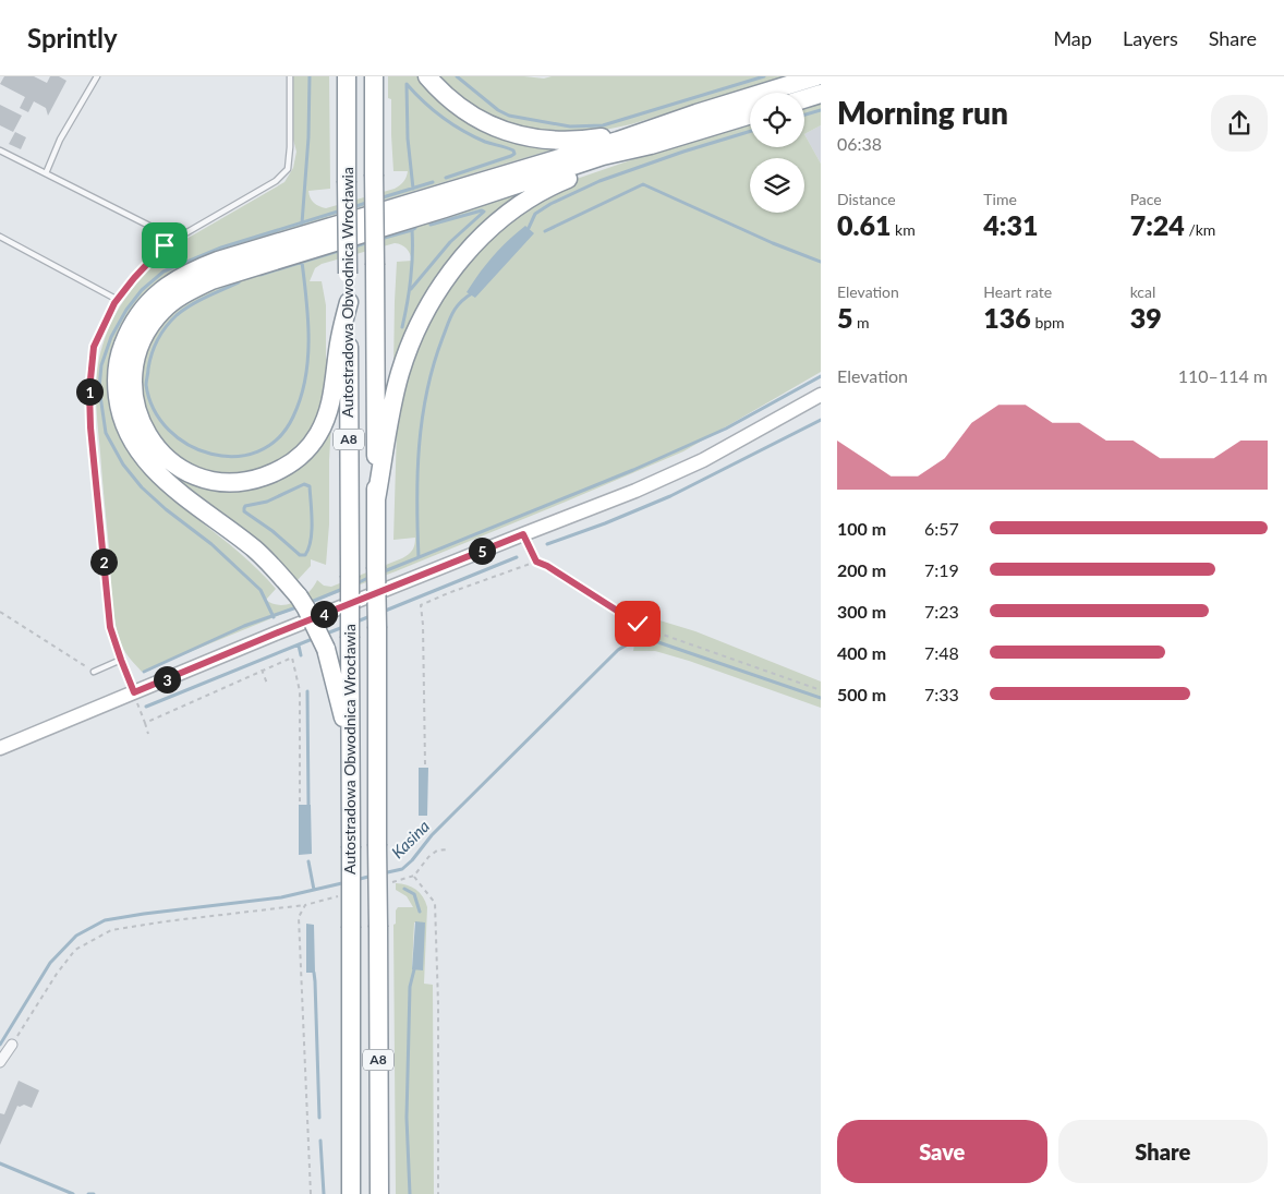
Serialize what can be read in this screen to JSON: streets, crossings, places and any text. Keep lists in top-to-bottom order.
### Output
{
  "streets": {
    "highway": ["Autostradowa Obwodnica Wrocławia", "A8"]
  },
  "water": ["Kasina"],
  "page": {
    "header": "Sprintly",
    "nav": ["Map", "Layers", "Share"],
    "heading": ["Morning run", "06:38"],
    "stats": [
      ["Distance", "0.61 km"],
      ["Time", "4:31"],
      ["Pace", "7:24 /km"],
      ["Elevation", "5 m"],
      ["Heart rate", "136 bpm"],
      ["kcal", "39"]
    ],
    "chart": ["Elevation", "110–114 m"],
    "pins": [
      "1",
      "5",
      "2",
      "4",
      "3"
    ],
    "list": [
      {
        "name": "100 m",
        "note": "6:57"
      },
      {
        "name": "200 m",
        "note": "7:19"
      },
      {
        "name": "300 m",
        "note": "7:23"
      },
      {
        "name": "400 m",
        "note": "7:48"
      },
      {
        "name": "500 m",
        "note": "7:33"
      }
    ],
    "buttons": ["Save", "Share"]
  }
}
